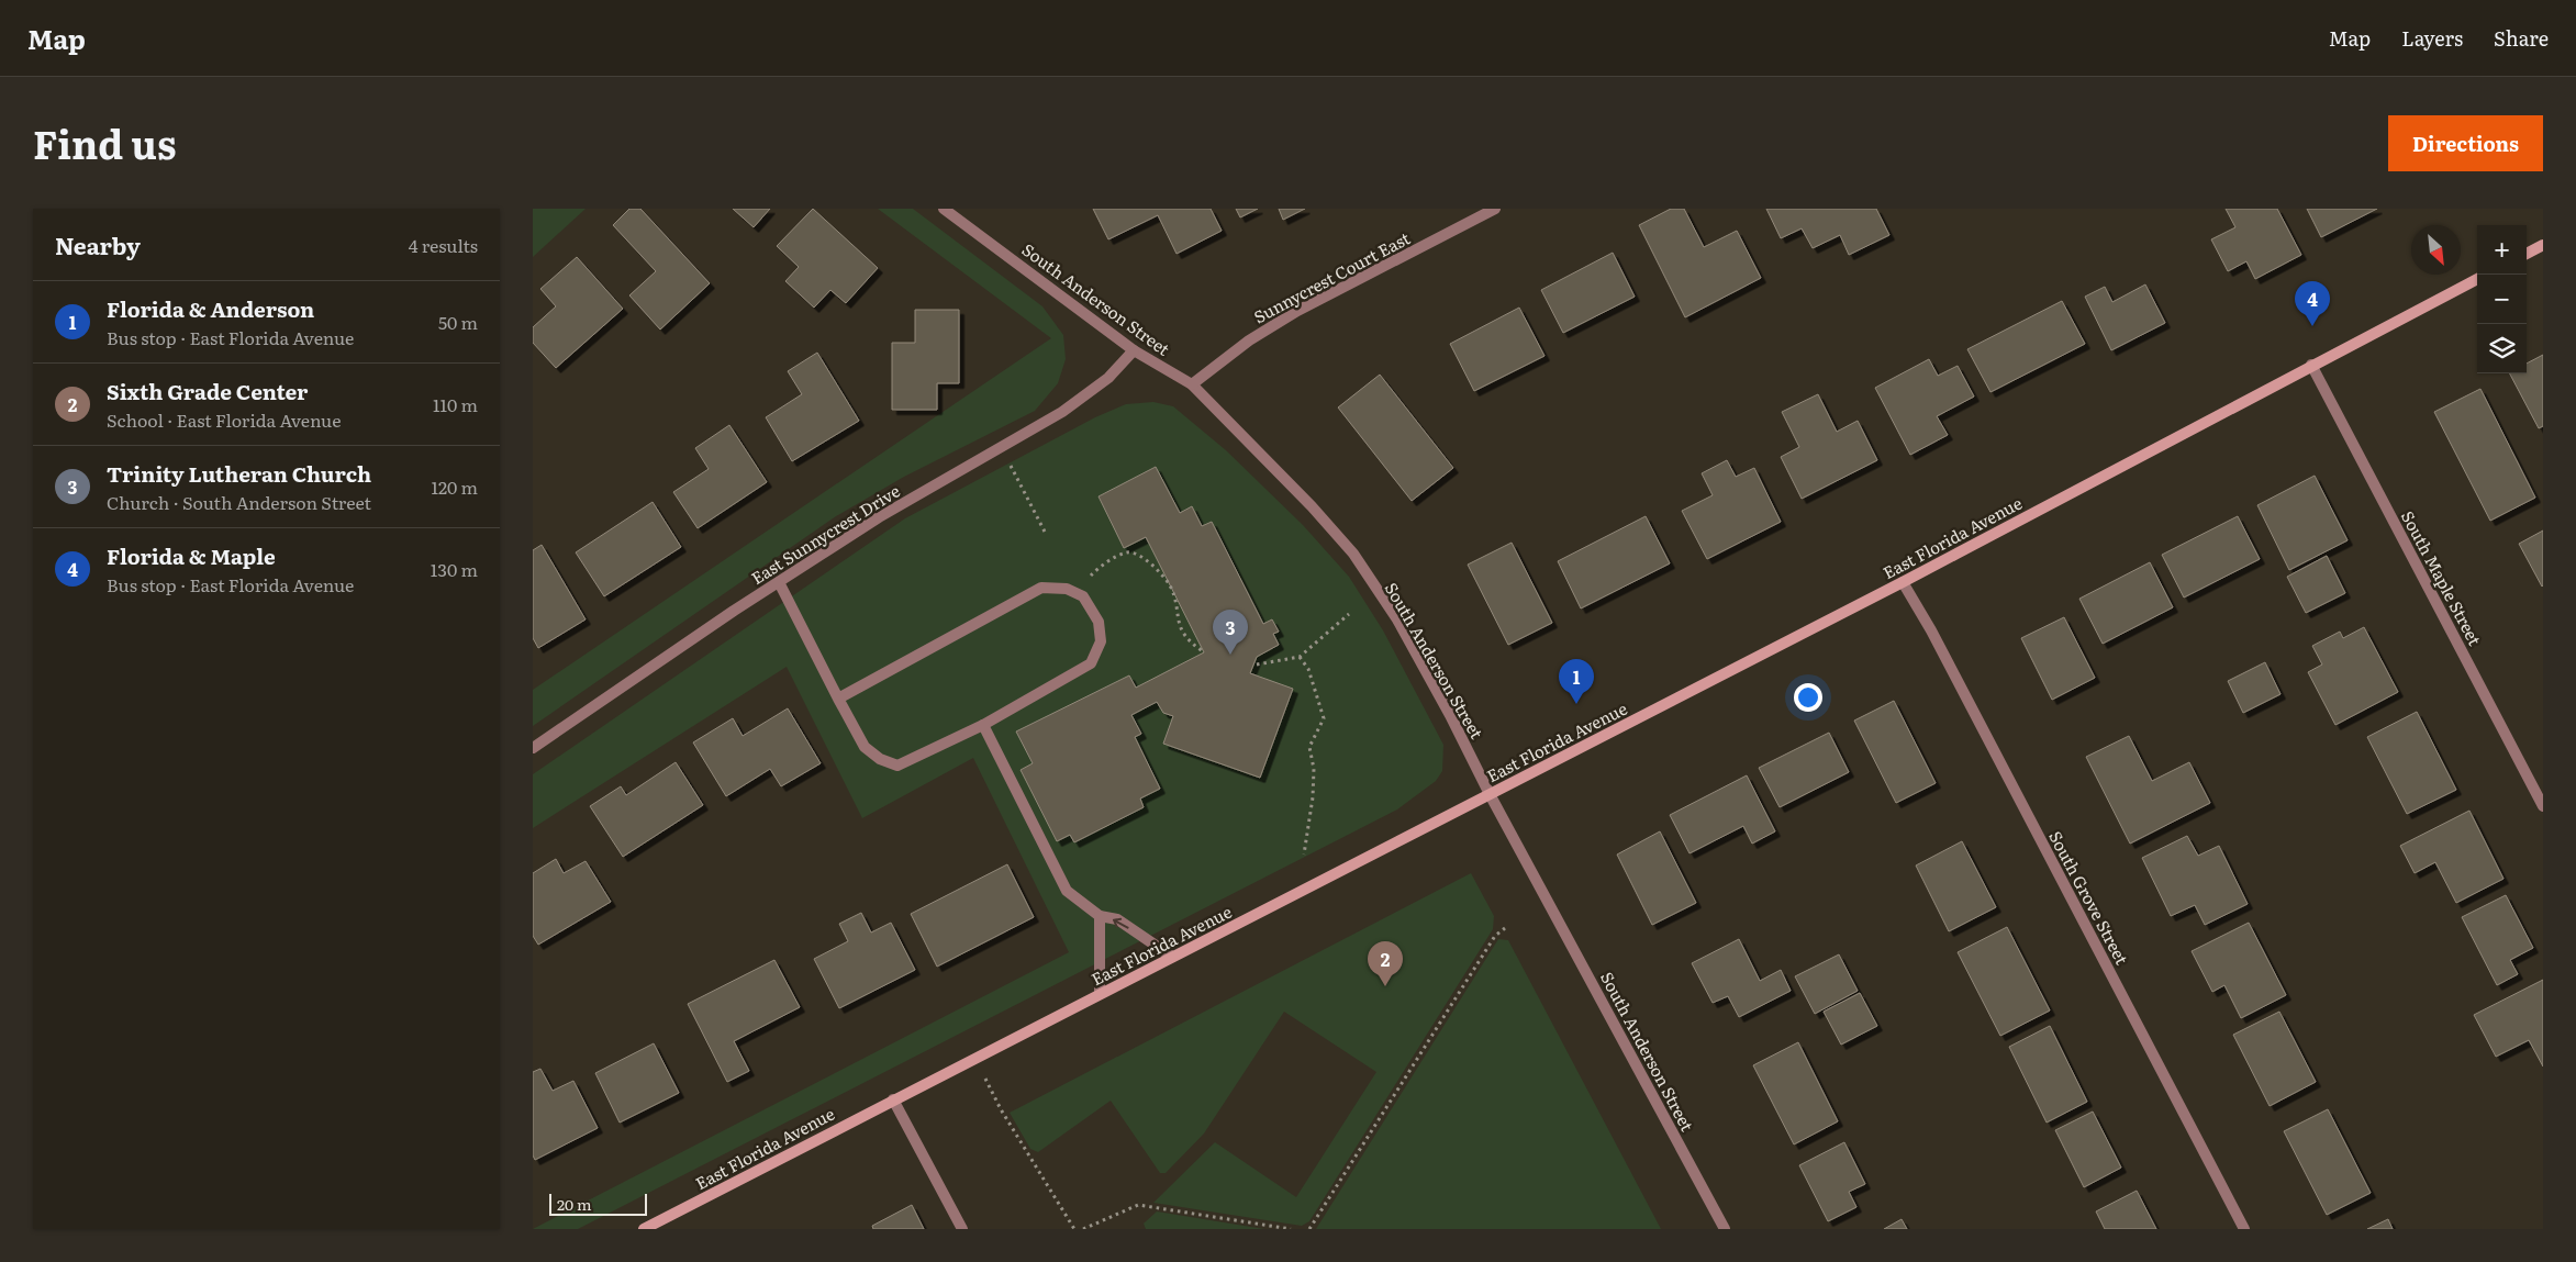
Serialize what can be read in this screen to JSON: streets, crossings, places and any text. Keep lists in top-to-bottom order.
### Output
{
  "streets": {
    "main road": ["East Florida Avenue"],
    "street": [
      "Sunnycrest Court East",
      "South Anderson Street",
      "East Sunnycrest Drive",
      "South Maple Street",
      "South Grove Street"
    ]
  },
  "crossings": [
    ["Sunnycrest Court East", "South Anderson Street"],
    ["South Anderson Street", "East Sunnycrest Drive"],
    ["South Anderson Street", "East Florida Avenue"],
    ["East Florida Avenue", "South Maple Street"],
    ["East Florida Avenue", "South Grove Street"]
  ],
  "scale_bar": "20 m",
  "north": "bottom right",
  "page": {
    "header": "Map",
    "nav": ["Map", "Layers", "Share"],
    "title": "Find us",
    "buttons": "Directions",
    "heading": ["Nearby", "4 results"],
    "map_buttons": ["+", "−"],
    "list": [
      {
        "mark": "1",
        "name": "Florida & Anderson",
        "note": "Bus stop · East Florida Avenue",
        "value": "50 m"
      },
      {
        "mark": "2",
        "name": "Sixth Grade Center",
        "note": "School · East Florida Avenue",
        "value": "110 m"
      },
      {
        "mark": "3",
        "name": "Trinity Lutheran Church",
        "note": "Church · South Anderson Street",
        "value": "120 m"
      },
      {
        "mark": "4",
        "name": "Florida & Maple",
        "note": "Bus stop · East Florida Avenue",
        "value": "130 m"
      }
    ],
    "pins": [
      "4",
      "3",
      "1",
      "2"
    ],
    "scale": "20 m"
  }
}
